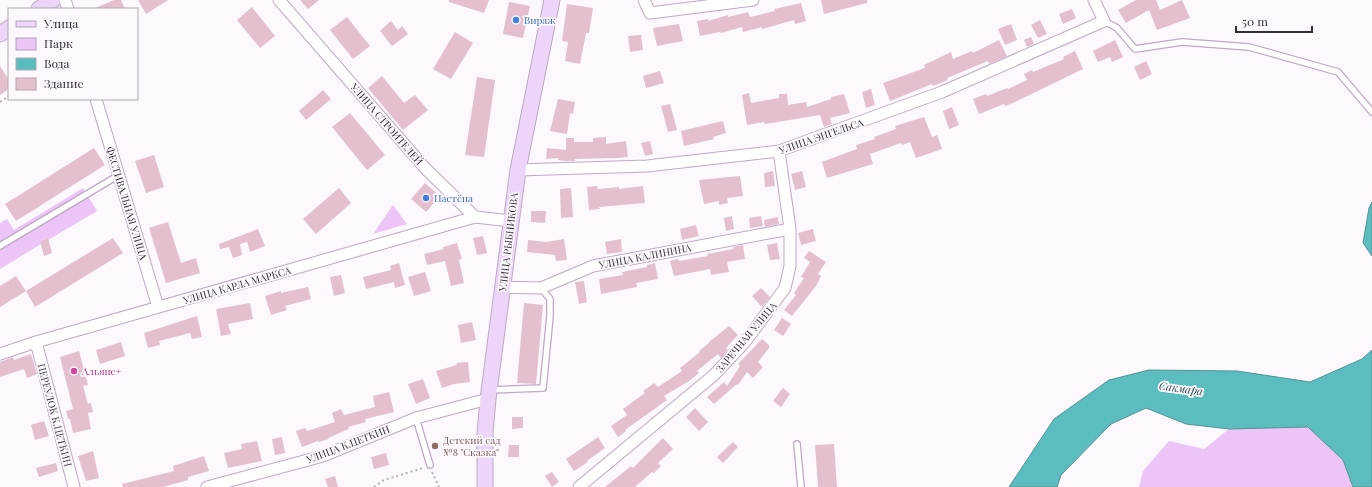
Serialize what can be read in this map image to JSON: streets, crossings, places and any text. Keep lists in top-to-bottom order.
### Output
{
  "streets": {
    "street": [
      "УЛИЦА СТРОИТЕЛЕЙ",
      "УЛИЦА ЭНГЕЛЬСА",
      "ФЕСТИВАЛЬНАЯ УЛИЦА",
      "УЛИЦА РЫБНИКОВА",
      "УЛИЦА КАЛИНИНА",
      "УЛИЦА КАРЛА МАРКСА",
      "ЗАРЕЧНАЯ УЛИЦА",
      "ПЕРЕУЛОК К.ЦЕТКИН",
      "УЛИЦА К.ЦЕТКИН"
    ]
  },
  "crossings": [
    ["УЛИЦА СТРОИТЕЛЕЙ", "УЛИЦА КАРЛА МАРКСА"],
    ["УЛИЦА ЭНГЕЛЬСА", "УЛИЦА РЫБНИКОВА"],
    ["УЛИЦА ЭНГЕЛЬСА", "ЗАРЕЧНАЯ УЛИЦА"],
    ["ФЕСТИВАЛЬНАЯ УЛИЦА", "УЛИЦА КАРЛА МАРКСА"],
    ["УЛИЦА РЫБНИКОВА", "УЛИЦА КАЛИНИНА"],
    ["УЛИЦА РЫБНИКОВА", "УЛИЦА К.ЦЕТКИН"],
    ["УЛИЦА КАЛИНИНА", "ЗАРЕЧНАЯ УЛИЦА"],
    ["УЛИЦА КАРЛА МАРКСА", "ПЕРЕУЛОК К.ЦЕТКИН"]
  ],
  "water": ["Сакмара"],
  "places": [
    "Вираж",
    "Настёна",
    "Альянс+",
    "Детский сад №8 \"Сказка\""
  ],
  "legend": [
    "Улица",
    "Парк",
    "Вода",
    "Здание"
  ],
  "scale_bar": "50 m"
}
